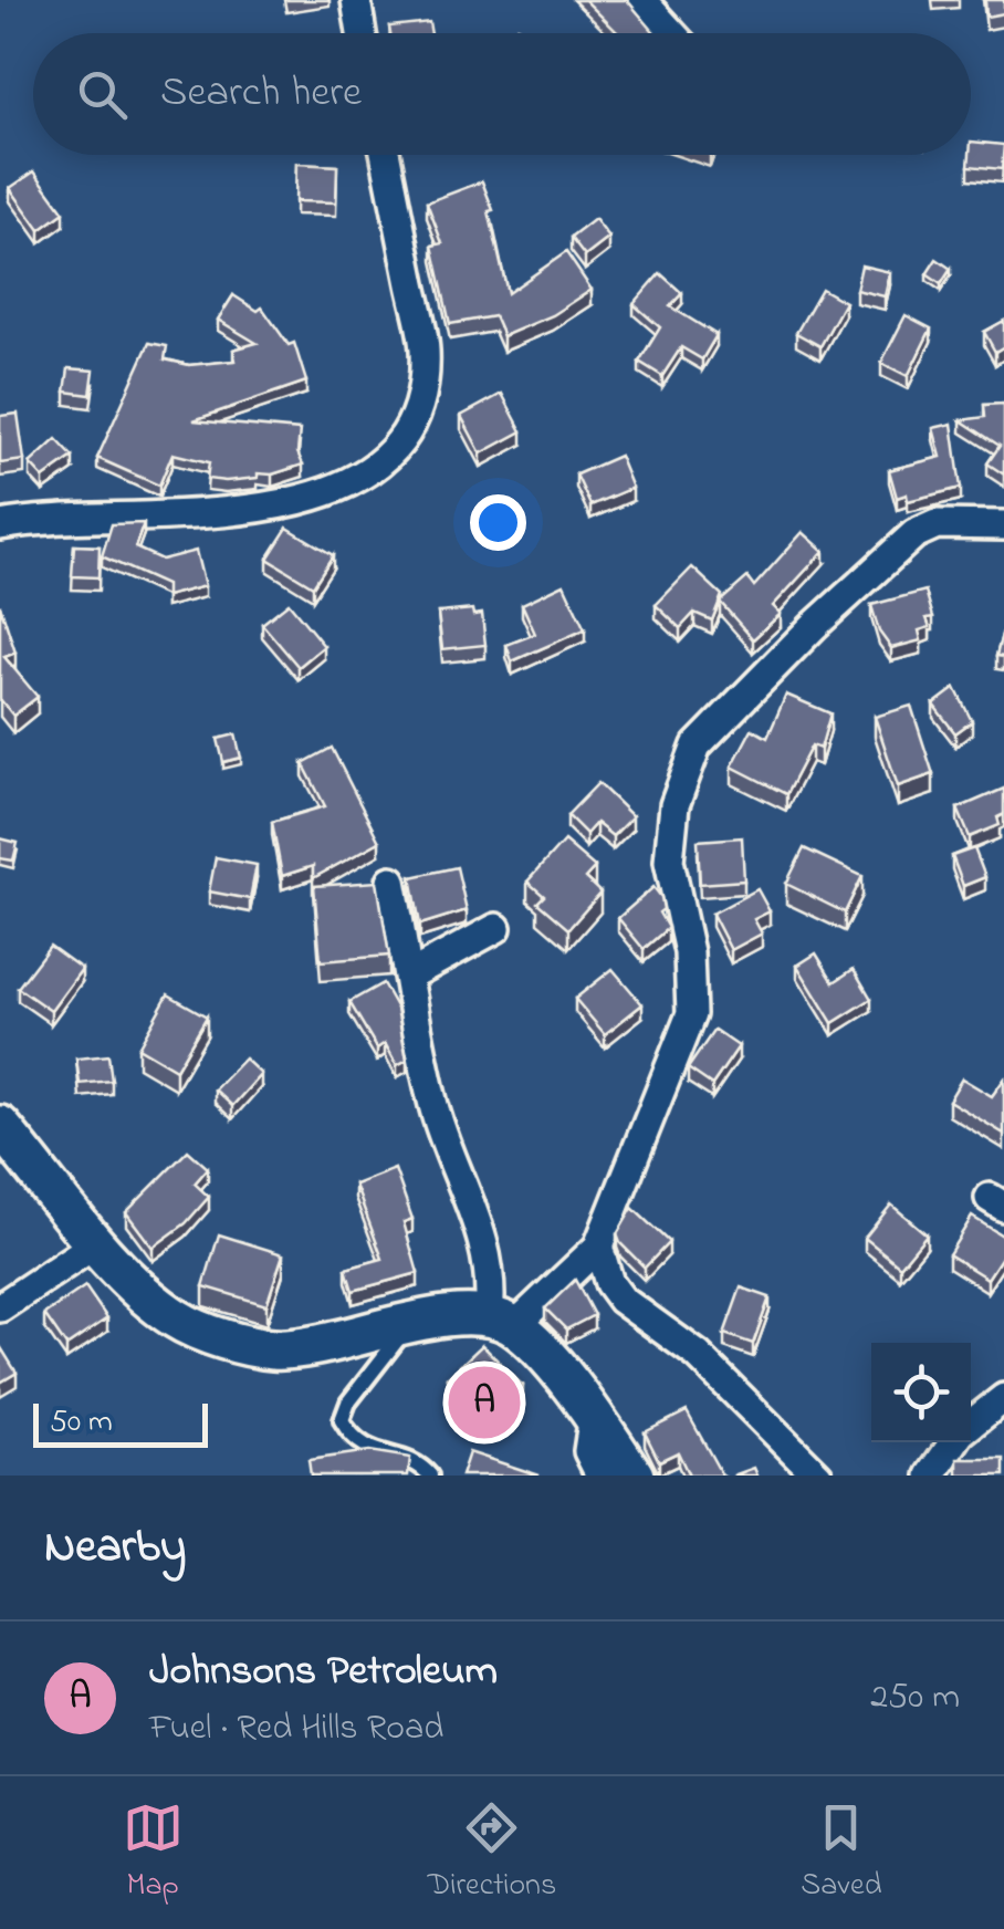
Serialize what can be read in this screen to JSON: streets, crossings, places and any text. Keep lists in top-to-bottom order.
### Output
{
  "scale_bar": "50 m",
  "page": {
    "search": "Search here",
    "pins": "A",
    "scale": "50 m",
    "heading": "Nearby",
    "list": [
      {
        "mark": "A",
        "name": "Johnsons Petroleum",
        "note": "Fuel · Red Hills Road",
        "value": "250 m"
      }
    ],
    "nav": ["Map", "Directions", "Saved"]
  }
}
